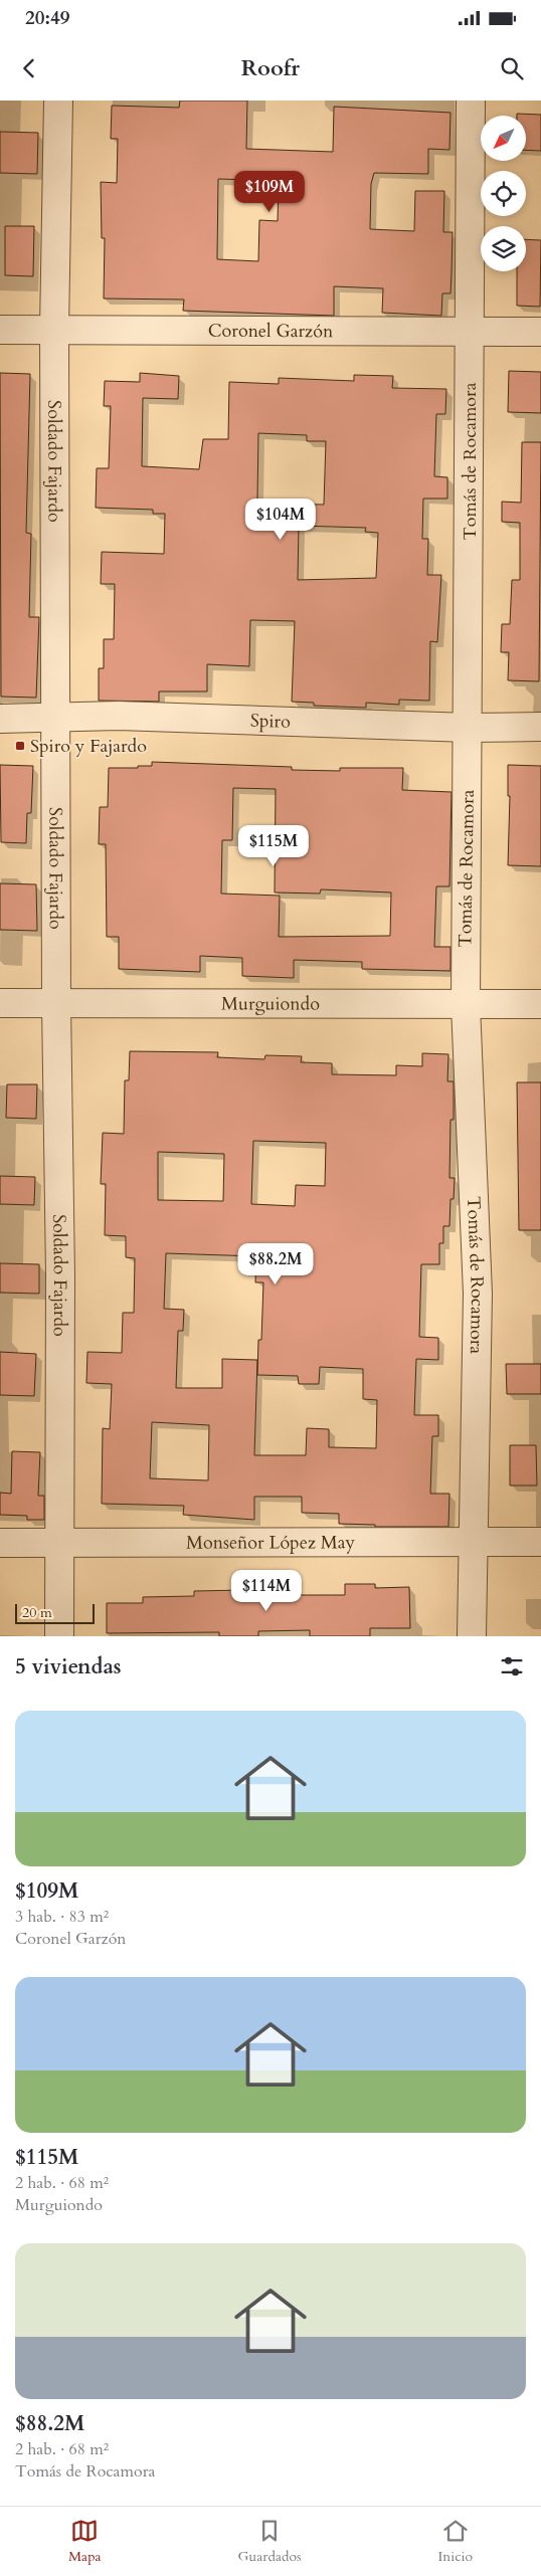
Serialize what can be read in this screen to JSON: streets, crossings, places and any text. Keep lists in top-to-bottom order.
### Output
{
  "streets": {
    "street": [
      "Coronel Garzón",
      "Soldado Fajardo",
      "Tomás de Rocamora",
      "Spiro",
      "Murguiondo",
      "Monseñor López May"
    ]
  },
  "crossings": [
    ["Coronel Garzón", "Soldado Fajardo"],
    ["Coronel Garzón", "Tomás de Rocamora"],
    ["Soldado Fajardo", "Spiro"],
    ["Soldado Fajardo", "Murguiondo"],
    ["Soldado Fajardo", "Monseñor López May"],
    ["Tomás de Rocamora", "Spiro"],
    ["Tomás de Rocamora", "Murguiondo"],
    ["Tomás de Rocamora", "Monseñor López May"]
  ],
  "places": {
    "transit": ["Spiro y Fajardo"]
  },
  "scale_bar": "20 m",
  "north": "bottom left",
  "page": {
    "status": "20:49",
    "header": "Roofr",
    "price": [
      "$109M",
      "$104M",
      "$115M",
      "$88.2M",
      "$114M"
    ],
    "scale": "20 m",
    "heading": "5 viviendas",
    "list": [
      {
        "name": "$109M",
        "note": "3 hab. · 83 m² · Coronel Garzón"
      },
      {
        "name": "$115M",
        "note": "2 hab. · 68 m² · Murguiondo"
      },
      {
        "name": "$88.2M",
        "note": "2 hab. · 68 m² · Tomás de Rocamora"
      }
    ],
    "tabs": ["Mapa", "Guardados", "Inicio"]
  }
}
